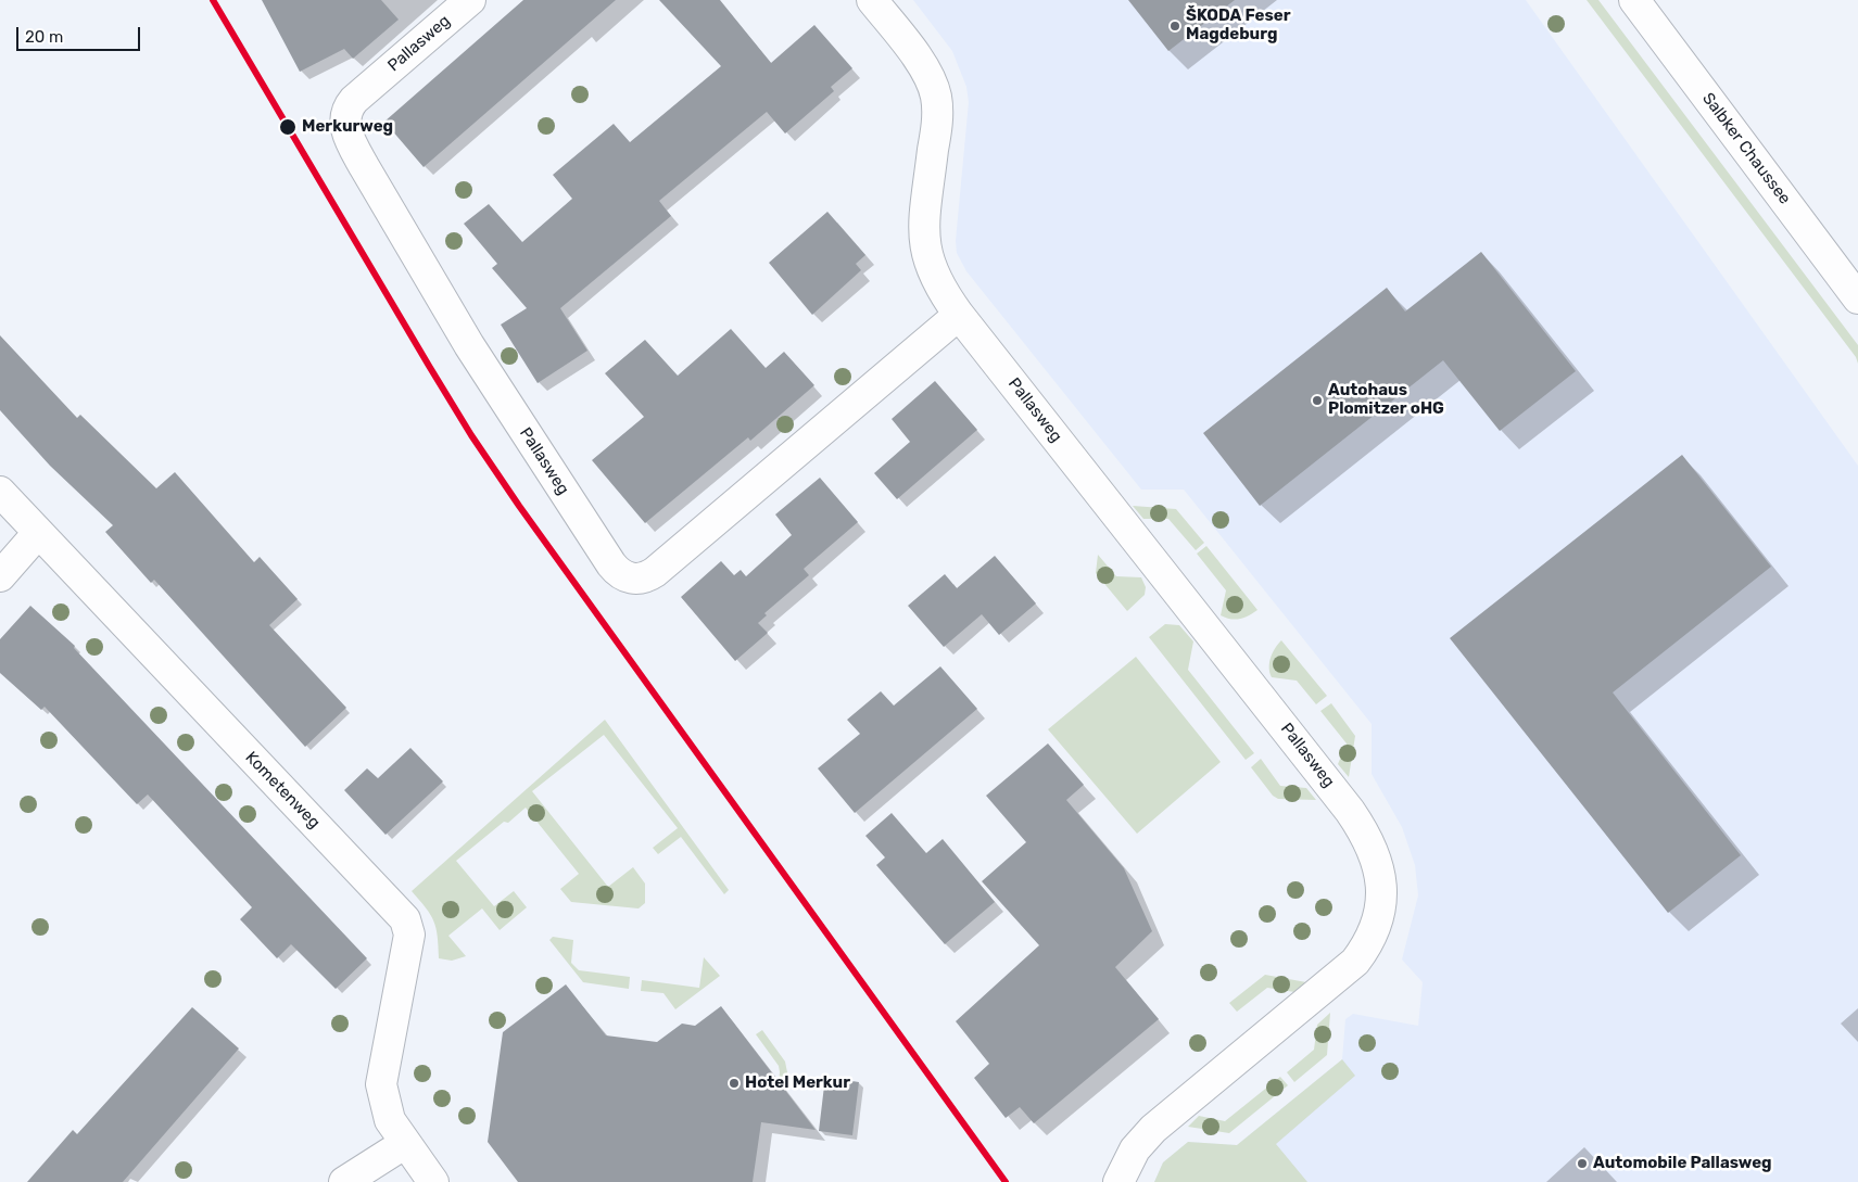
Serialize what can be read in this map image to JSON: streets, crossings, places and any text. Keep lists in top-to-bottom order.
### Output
{
  "streets": {
    "street": ["Pallasweg", "Salbker Chaussee", "Kometenweg"]
  },
  "places": [
    "ŠKODA Feser Magdeburg",
    "Merkurweg",
    "Autohaus Plomitzer oHG",
    "Hotel Merkur",
    "Automobile Pallasweg"
  ],
  "scale_bar": "20 m"
}
